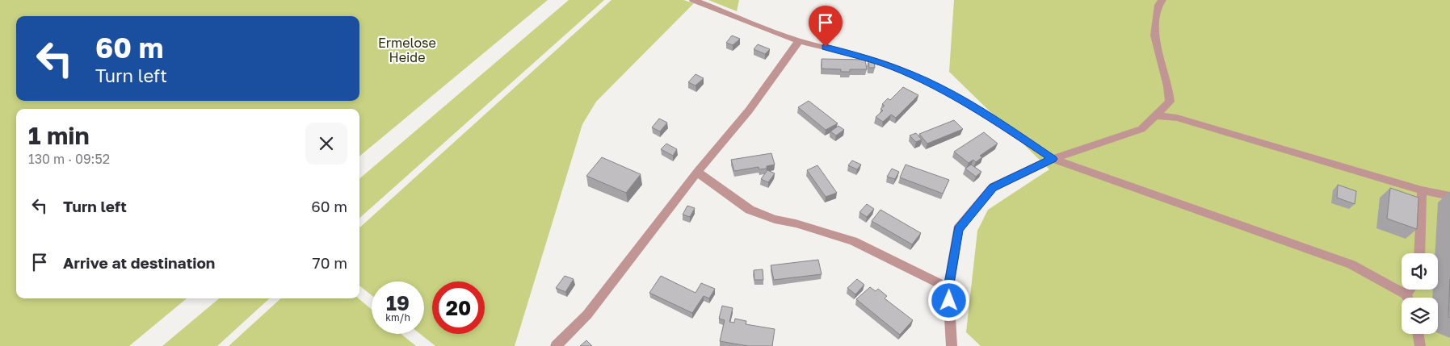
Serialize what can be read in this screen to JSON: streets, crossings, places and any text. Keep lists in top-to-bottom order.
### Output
{
  "parks": ["Ermelose Heide"],
  "page": {
    "turn": ["60 m", "Turn left"],
    "heading": ["1 min", "130 m · 09:52"],
    "list": [
      {
        "name": "Turn left",
        "value": "60 m"
      },
      {
        "name": "Arrive at destination",
        "value": "70 m"
      }
    ],
    "speed": "19 km/h",
    "limit": "20"
  }
}
